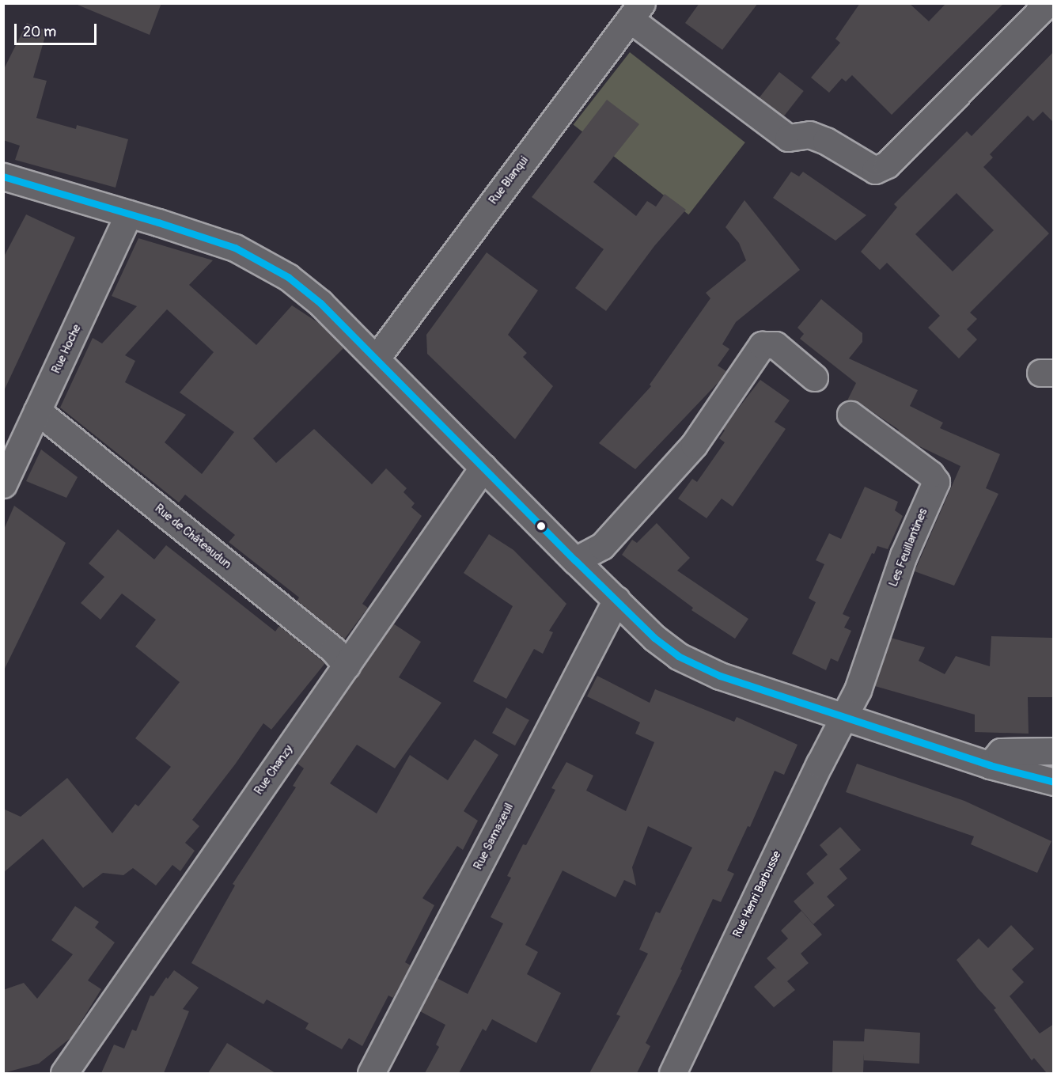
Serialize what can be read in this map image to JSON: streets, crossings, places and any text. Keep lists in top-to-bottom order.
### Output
{
  "streets": {
    "street": [
      "Rue Blanqui",
      "Rue Hoche",
      "Rue de Châteaudun",
      "Les Feuillantines",
      "Rue Chanzy",
      "Rue Samazeuil",
      "Rue Henri Barbusse"
    ]
  },
  "crossings": [
    ["Rue Hoche", "Rue de Châteaudun"],
    ["Rue de Châteaudun", "Rue Chanzy"],
    ["Les Feuillantines", "Rue Henri Barbusse"]
  ],
  "scale_bar": "20 m"
}
